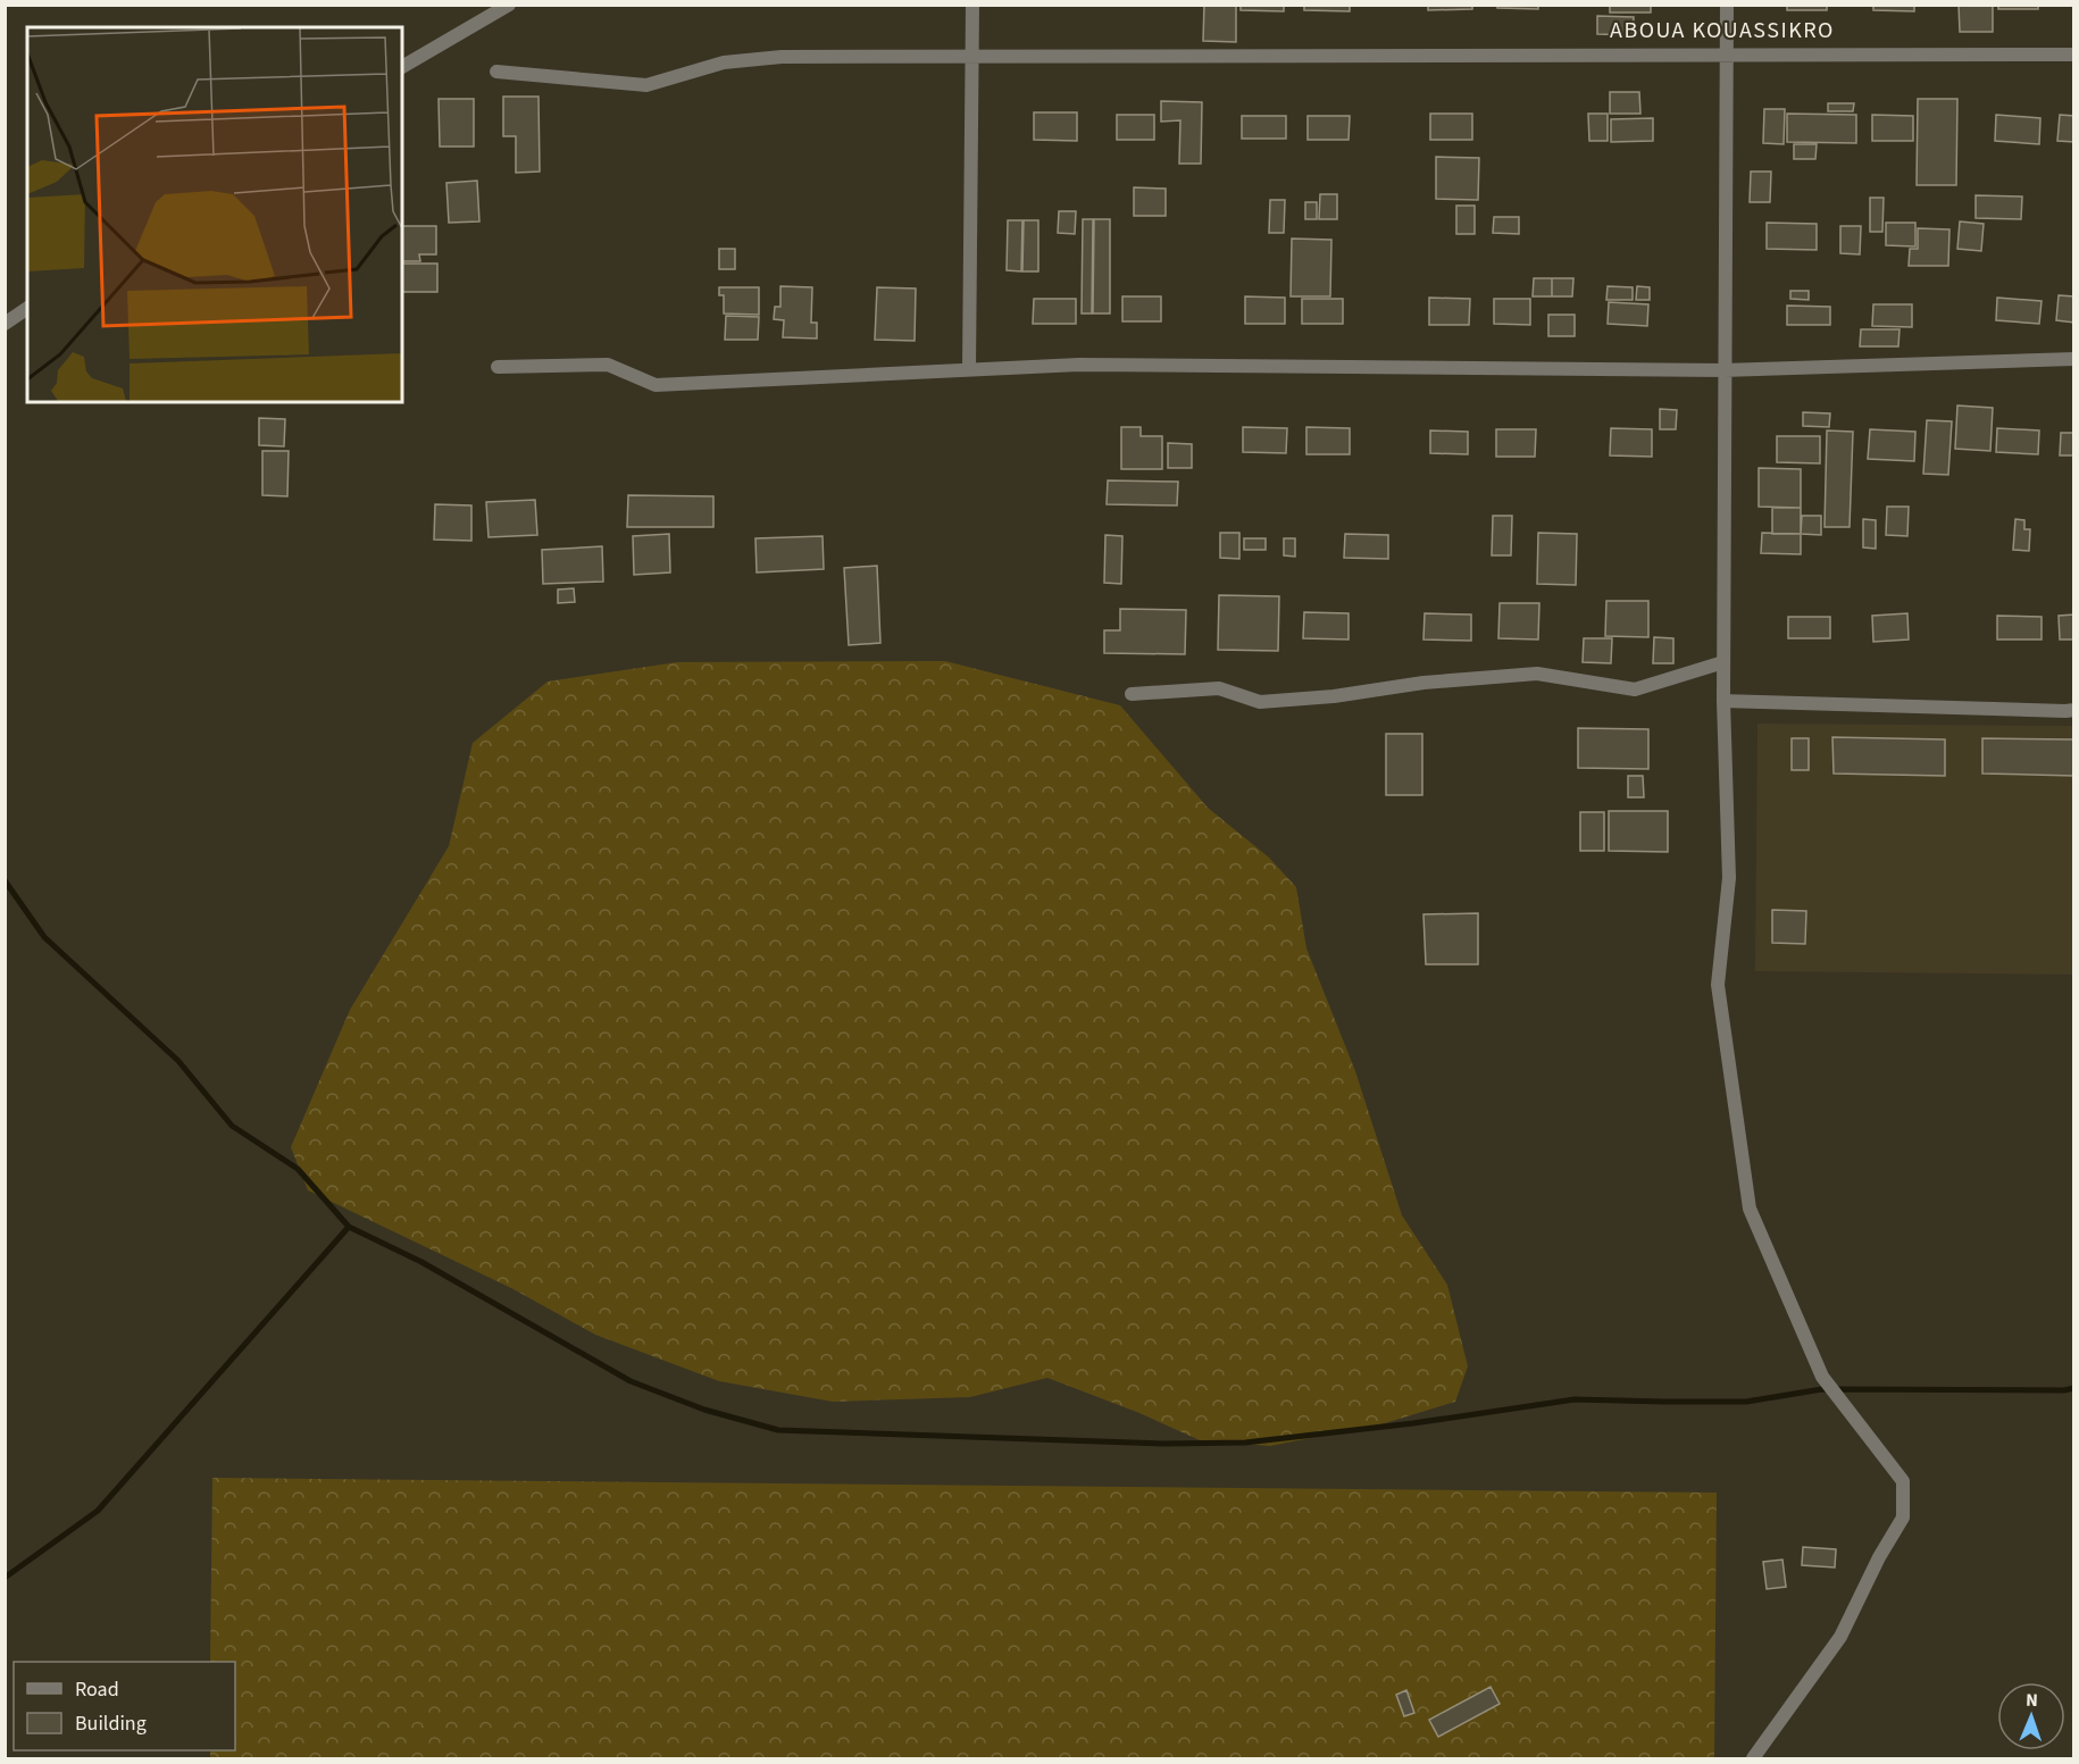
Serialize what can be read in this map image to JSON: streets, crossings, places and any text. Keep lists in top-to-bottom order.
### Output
{
  "districts": ["ABOUA KOUASSIKRO"],
  "legend": ["Road", "Building"],
  "north": "top"
}
